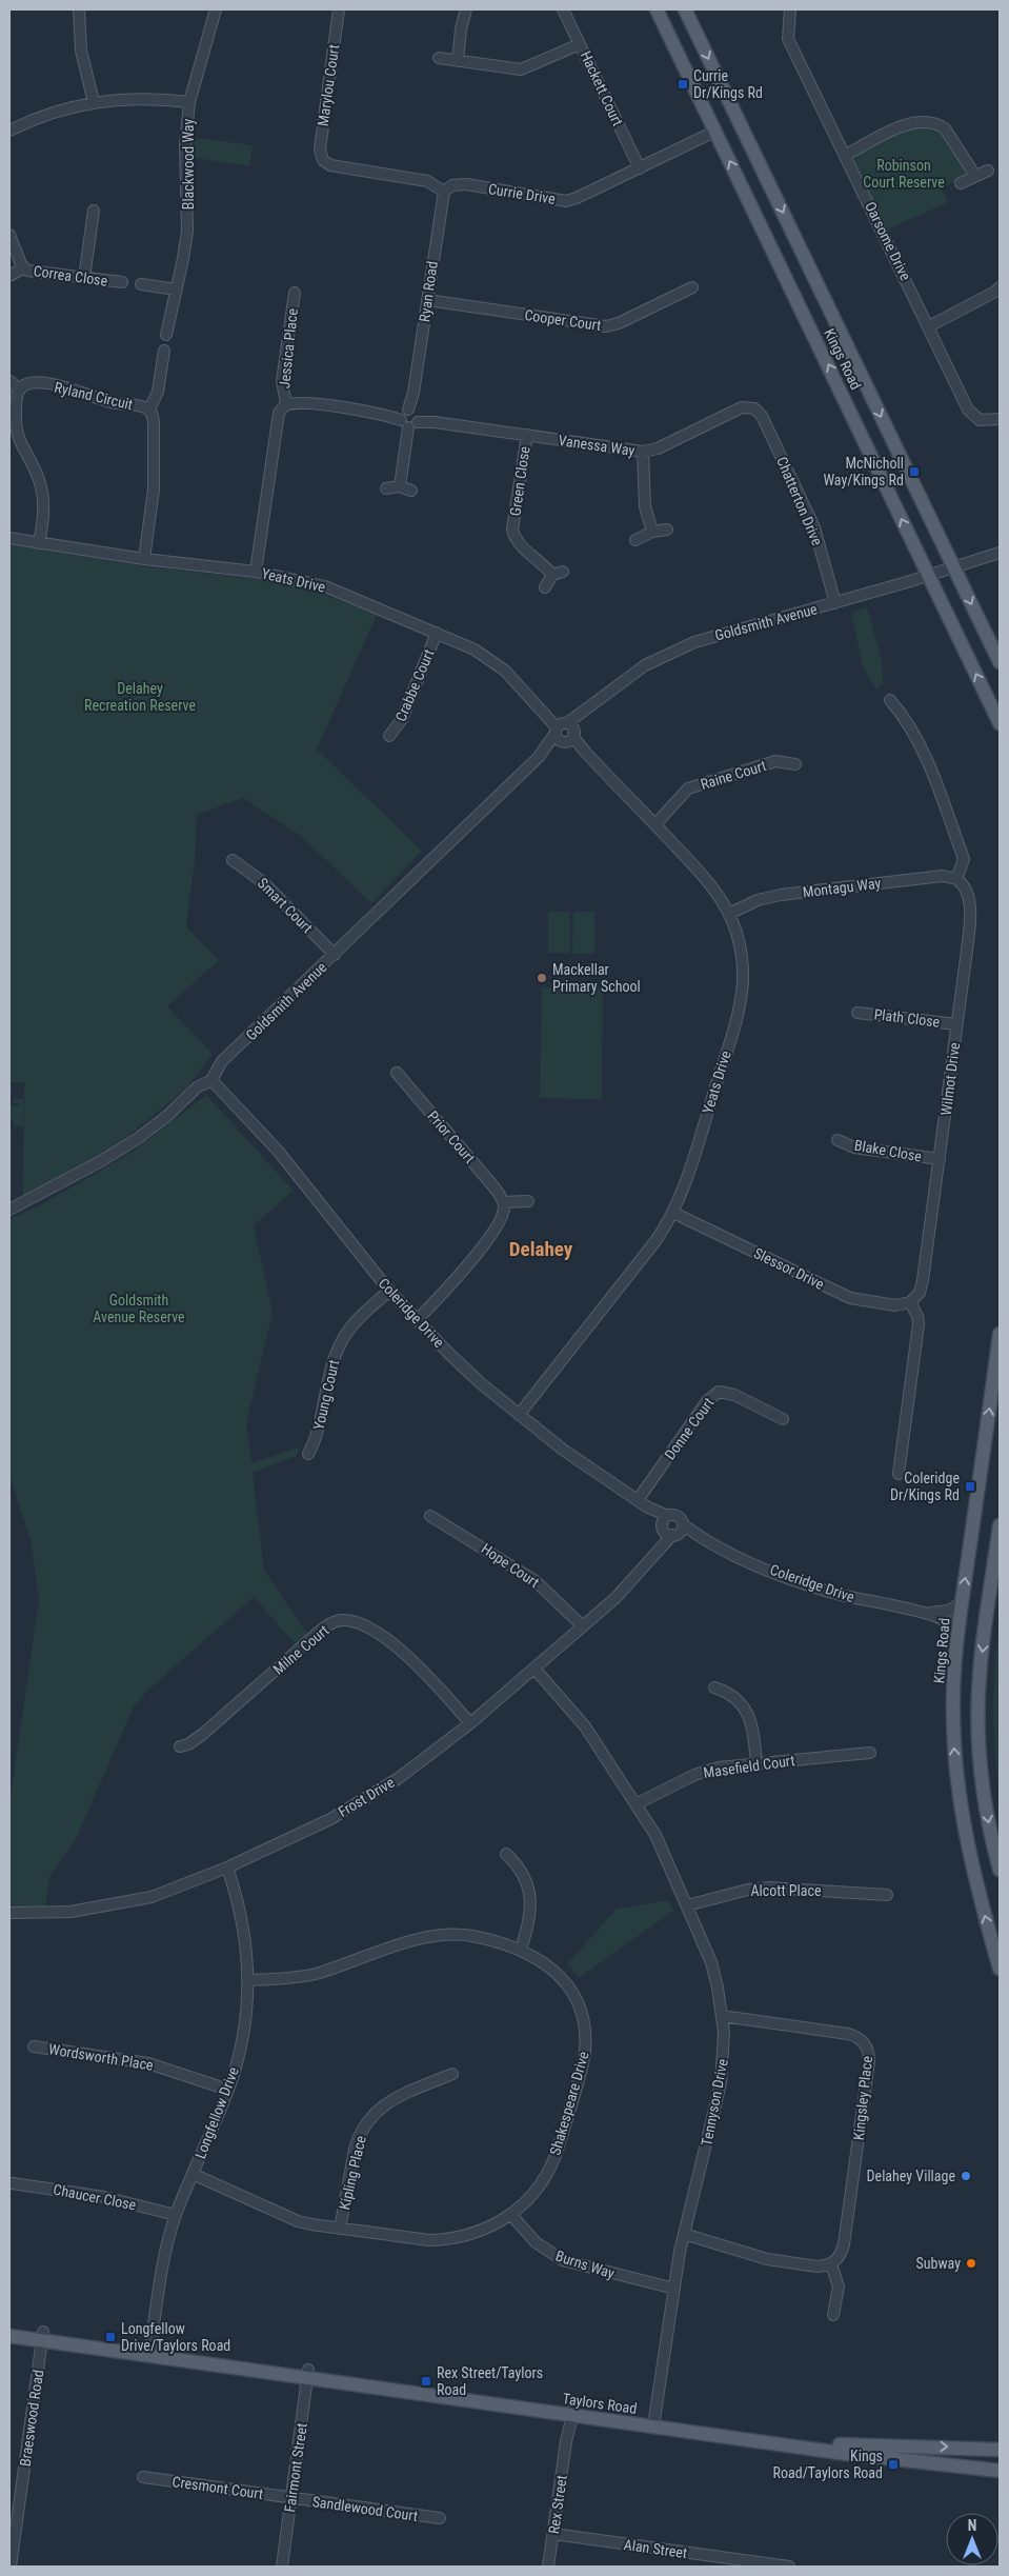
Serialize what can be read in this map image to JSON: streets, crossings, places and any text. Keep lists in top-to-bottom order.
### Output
{
  "streets": {
    "main road": ["Kings Road", "Taylors Road"],
    "street": [
      "Marylou Court",
      "Hackett Court",
      "Blackwood Way",
      "Currie Drive",
      "Oarsome Drive",
      "Correa Close",
      "Ryan Road",
      "Cooper Court",
      "Jessica Place",
      "Ryland Circuit",
      "Vanessa Way",
      "Green Close",
      "Chatterton Drive",
      "Yeats Drive",
      "Goldsmith Avenue",
      "Crabbe Court",
      "Raine Court",
      "Montagu Way",
      "Smart Court",
      "Plath Close",
      "Wilmot Drive",
      "Prior Court",
      "Blake Close",
      "Slessor Drive",
      "Coleridge Drive",
      "Young Court",
      "Donne Court",
      "Hope Court",
      "Milne Court",
      "Masefield Court",
      "Frost Drive",
      "Alcott Place",
      "Wordsworth Place",
      "Kingsley Place",
      "Tennyson Drive",
      "Shakespeare Drive",
      "Longfellow Drive",
      "Kipling Place",
      "Chaucer Close",
      "Burns Way",
      "Braeswood Road",
      "Fairmont Street",
      "Cresmont Court",
      "Rex Street",
      "Sandlewood Court",
      "Alan Street"
    ]
  },
  "crossings": [
    ["Marylou Court", "Currie Drive"],
    ["Marylou Court", "Ryan Road"],
    ["Hackett Court", "Currie Drive"],
    ["Currie Drive", "Ryan Road"],
    ["Currie Drive", "Kings Road"],
    ["Ryan Road", "Cooper Court"],
    ["Ryan Road", "Vanessa Way"],
    ["Jessica Place", "Vanessa Way"],
    ["Kings Road", "Goldsmith Avenue"],
    ["Kings Road", "Coleridge Drive"],
    ["Ryland Circuit", "Yeats Drive"],
    ["Vanessa Way", "Green Close"],
    ["Vanessa Way", "Chatterton Drive"],
    ["Chatterton Drive", "Goldsmith Avenue"],
    ["Yeats Drive", "Goldsmith Avenue"],
    ["Yeats Drive", "Crabbe Court"],
    ["Yeats Drive", "Raine Court"],
    ["Yeats Drive", "Montagu Way"],
    ["Yeats Drive", "Slessor Drive"],
    ["Yeats Drive", "Coleridge Drive"],
    ["Goldsmith Avenue", "Smart Court"],
    ["Goldsmith Avenue", "Coleridge Drive"],
    ["Montagu Way", "Wilmot Drive"],
    ["Plath Close", "Wilmot Drive"],
    ["Wilmot Drive", "Blake Close"],
    ["Wilmot Drive", "Slessor Drive"],
    ["Coleridge Drive", "Young Court"],
    ["Coleridge Drive", "Donne Court"],
    ["Coleridge Drive", "Frost Drive"],
    ["Hope Court", "Frost Drive"],
    ["Milne Court", "Frost Drive"],
    ["Masefield Court", "Tennyson Drive"],
    ["Frost Drive", "Tennyson Drive"],
    ["Frost Drive", "Longfellow Drive"],
    ["Alcott Place", "Tennyson Drive"],
    ["Wordsworth Place", "Longfellow Drive"],
    ["Kingsley Place", "Tennyson Drive"],
    ["Tennyson Drive", "Burns Way"],
    ["Tennyson Drive", "Taylors Road"],
    ["Shakespeare Drive", "Longfellow Drive"],
    ["Shakespeare Drive", "Kipling Place"],
    ["Shakespeare Drive", "Burns Way"],
    ["Longfellow Drive", "Chaucer Close"],
    ["Longfellow Drive", "Taylors Road"],
    ["Taylors Road", "Braeswood Road"],
    ["Taylors Road", "Fairmont Street"],
    ["Taylors Road", "Rex Street"],
    ["Fairmont Street", "Cresmont Court"],
    ["Fairmont Street", "Sandlewood Court"],
    ["Cresmont Court", "Sandlewood Court"],
    ["Rex Street", "Alan Street"]
  ],
  "districts": ["Delahey"],
  "parks": ["Robinson Court Reserve", "Delahey Recreation Reserve", "Goldsmith Avenue Reserve"],
  "places": {
    "transit": [
      "Currie Dr/Kings Rd",
      "McNicholl Way/Kings Rd",
      "Coleridge Dr/Kings Rd",
      "Longfellow Drive/Taylors Road",
      "Rex Street/Taylors Road",
      "Kings Road/Taylors Road"
    ],
    "other": ["Mackellar Primary School", "Delahey Village", "Subway"]
  },
  "north": "top"
}
